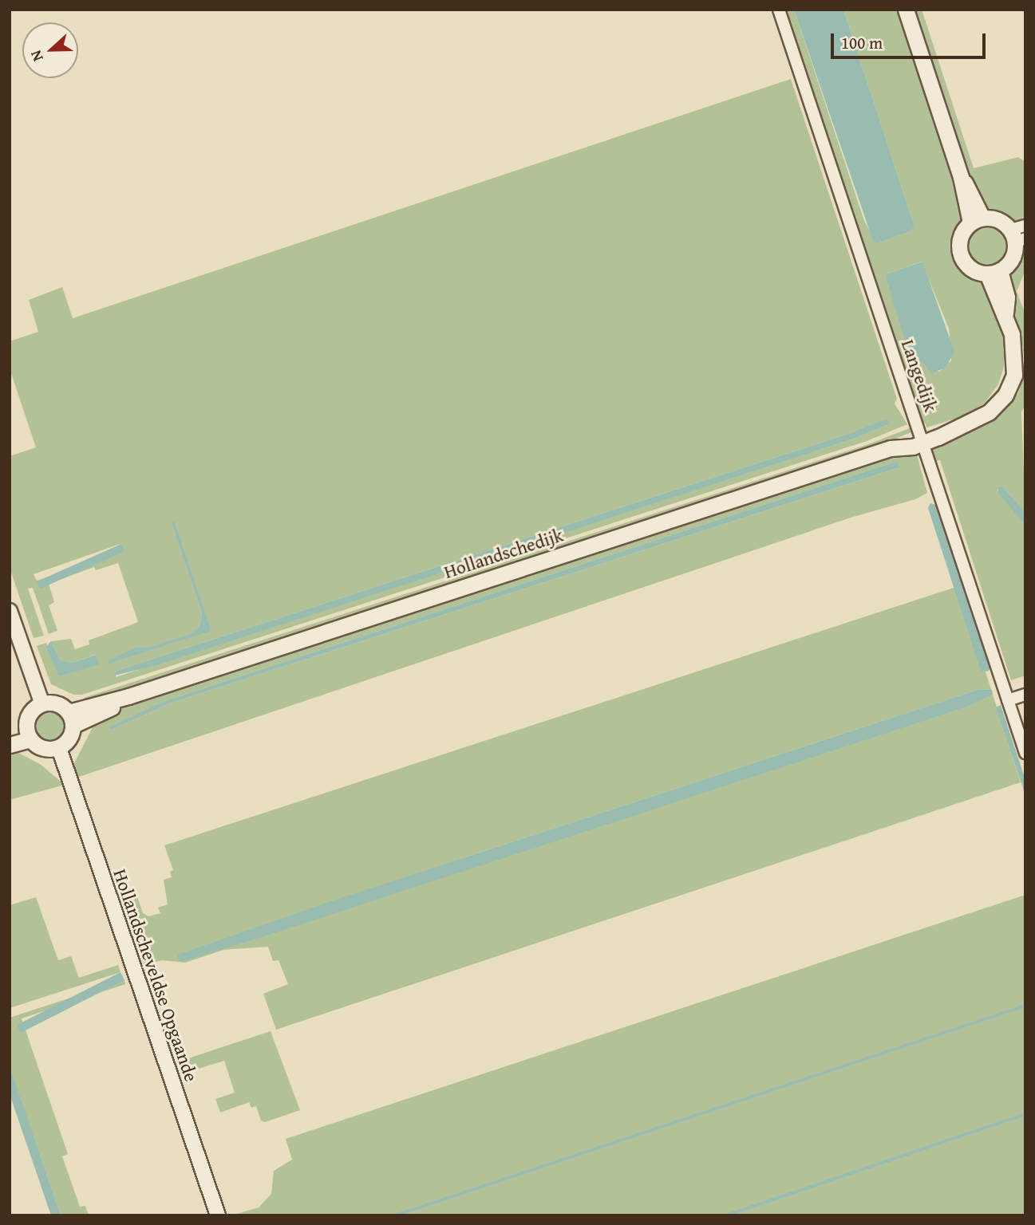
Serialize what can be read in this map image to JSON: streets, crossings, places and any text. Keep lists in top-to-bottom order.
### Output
{
  "streets": {
    "main road": ["Hollandschedijk"],
    "street": ["Langedijk", "Hollandscheveldse Opgaande"]
  },
  "crossings": [
    ["Langedijk", "Hollandschedijk"],
    ["Hollandschedijk", "Hollandscheveldse Opgaande"]
  ],
  "scale_bar": "100 m",
  "north": "left"
}
